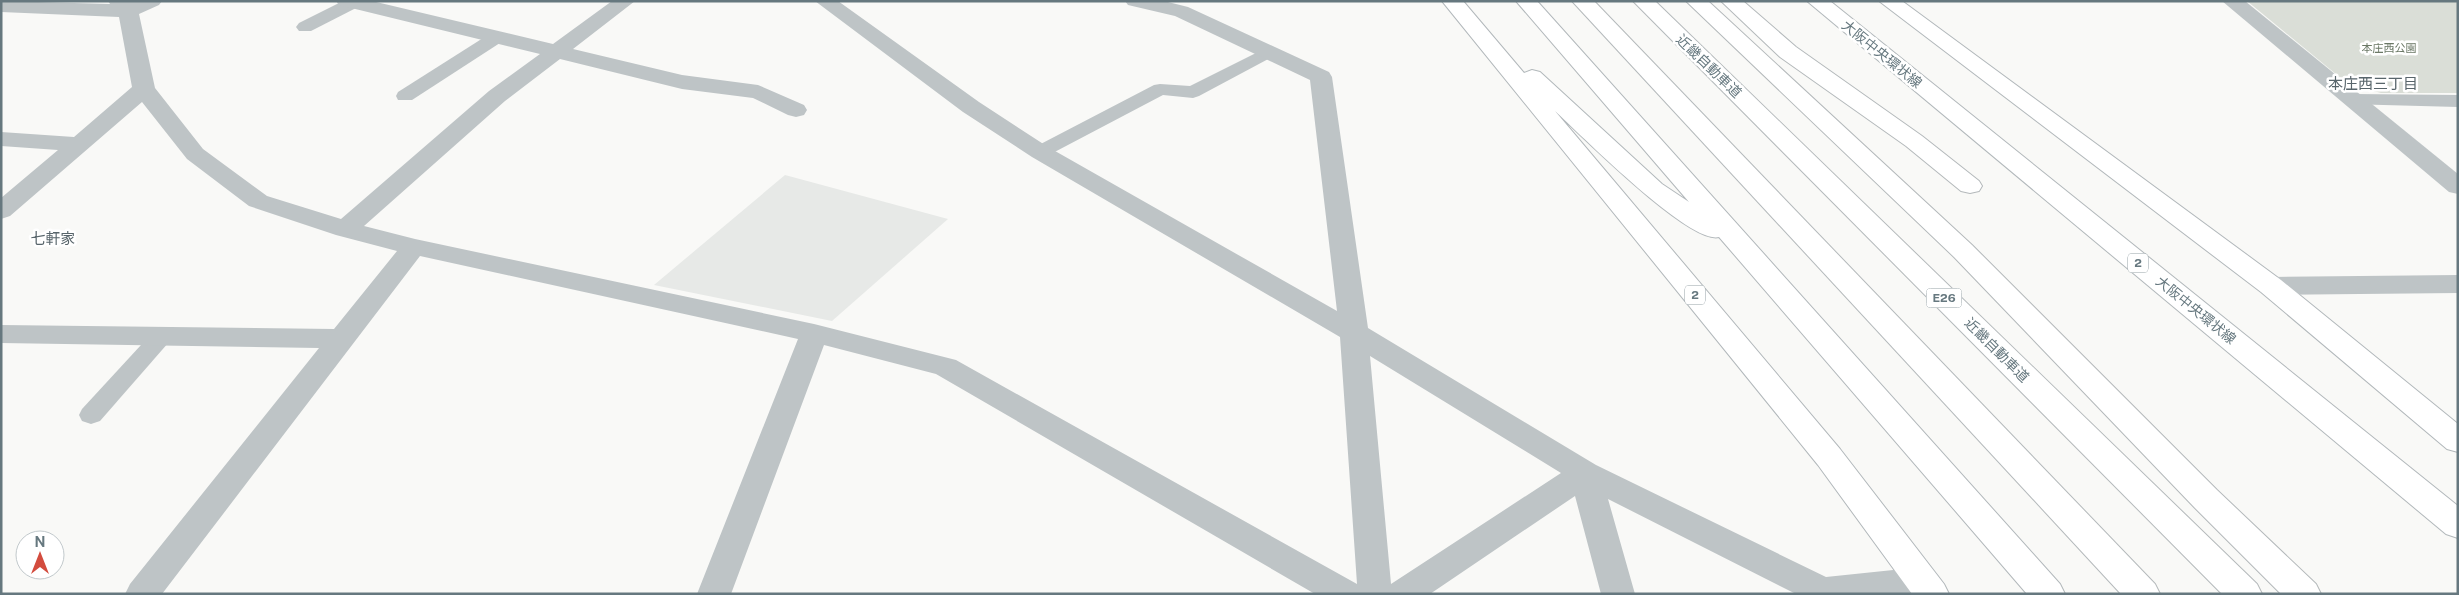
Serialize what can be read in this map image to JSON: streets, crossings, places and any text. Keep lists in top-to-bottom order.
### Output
{
  "streets": {
    "main road": [
      "大阪中央環状線",
      "近畿自動車道",
      "2",
      "E26"
    ]
  },
  "districts": ["本庄西三丁目", "七軒家"],
  "parks": ["本庄西公園"],
  "north": "top"
}
